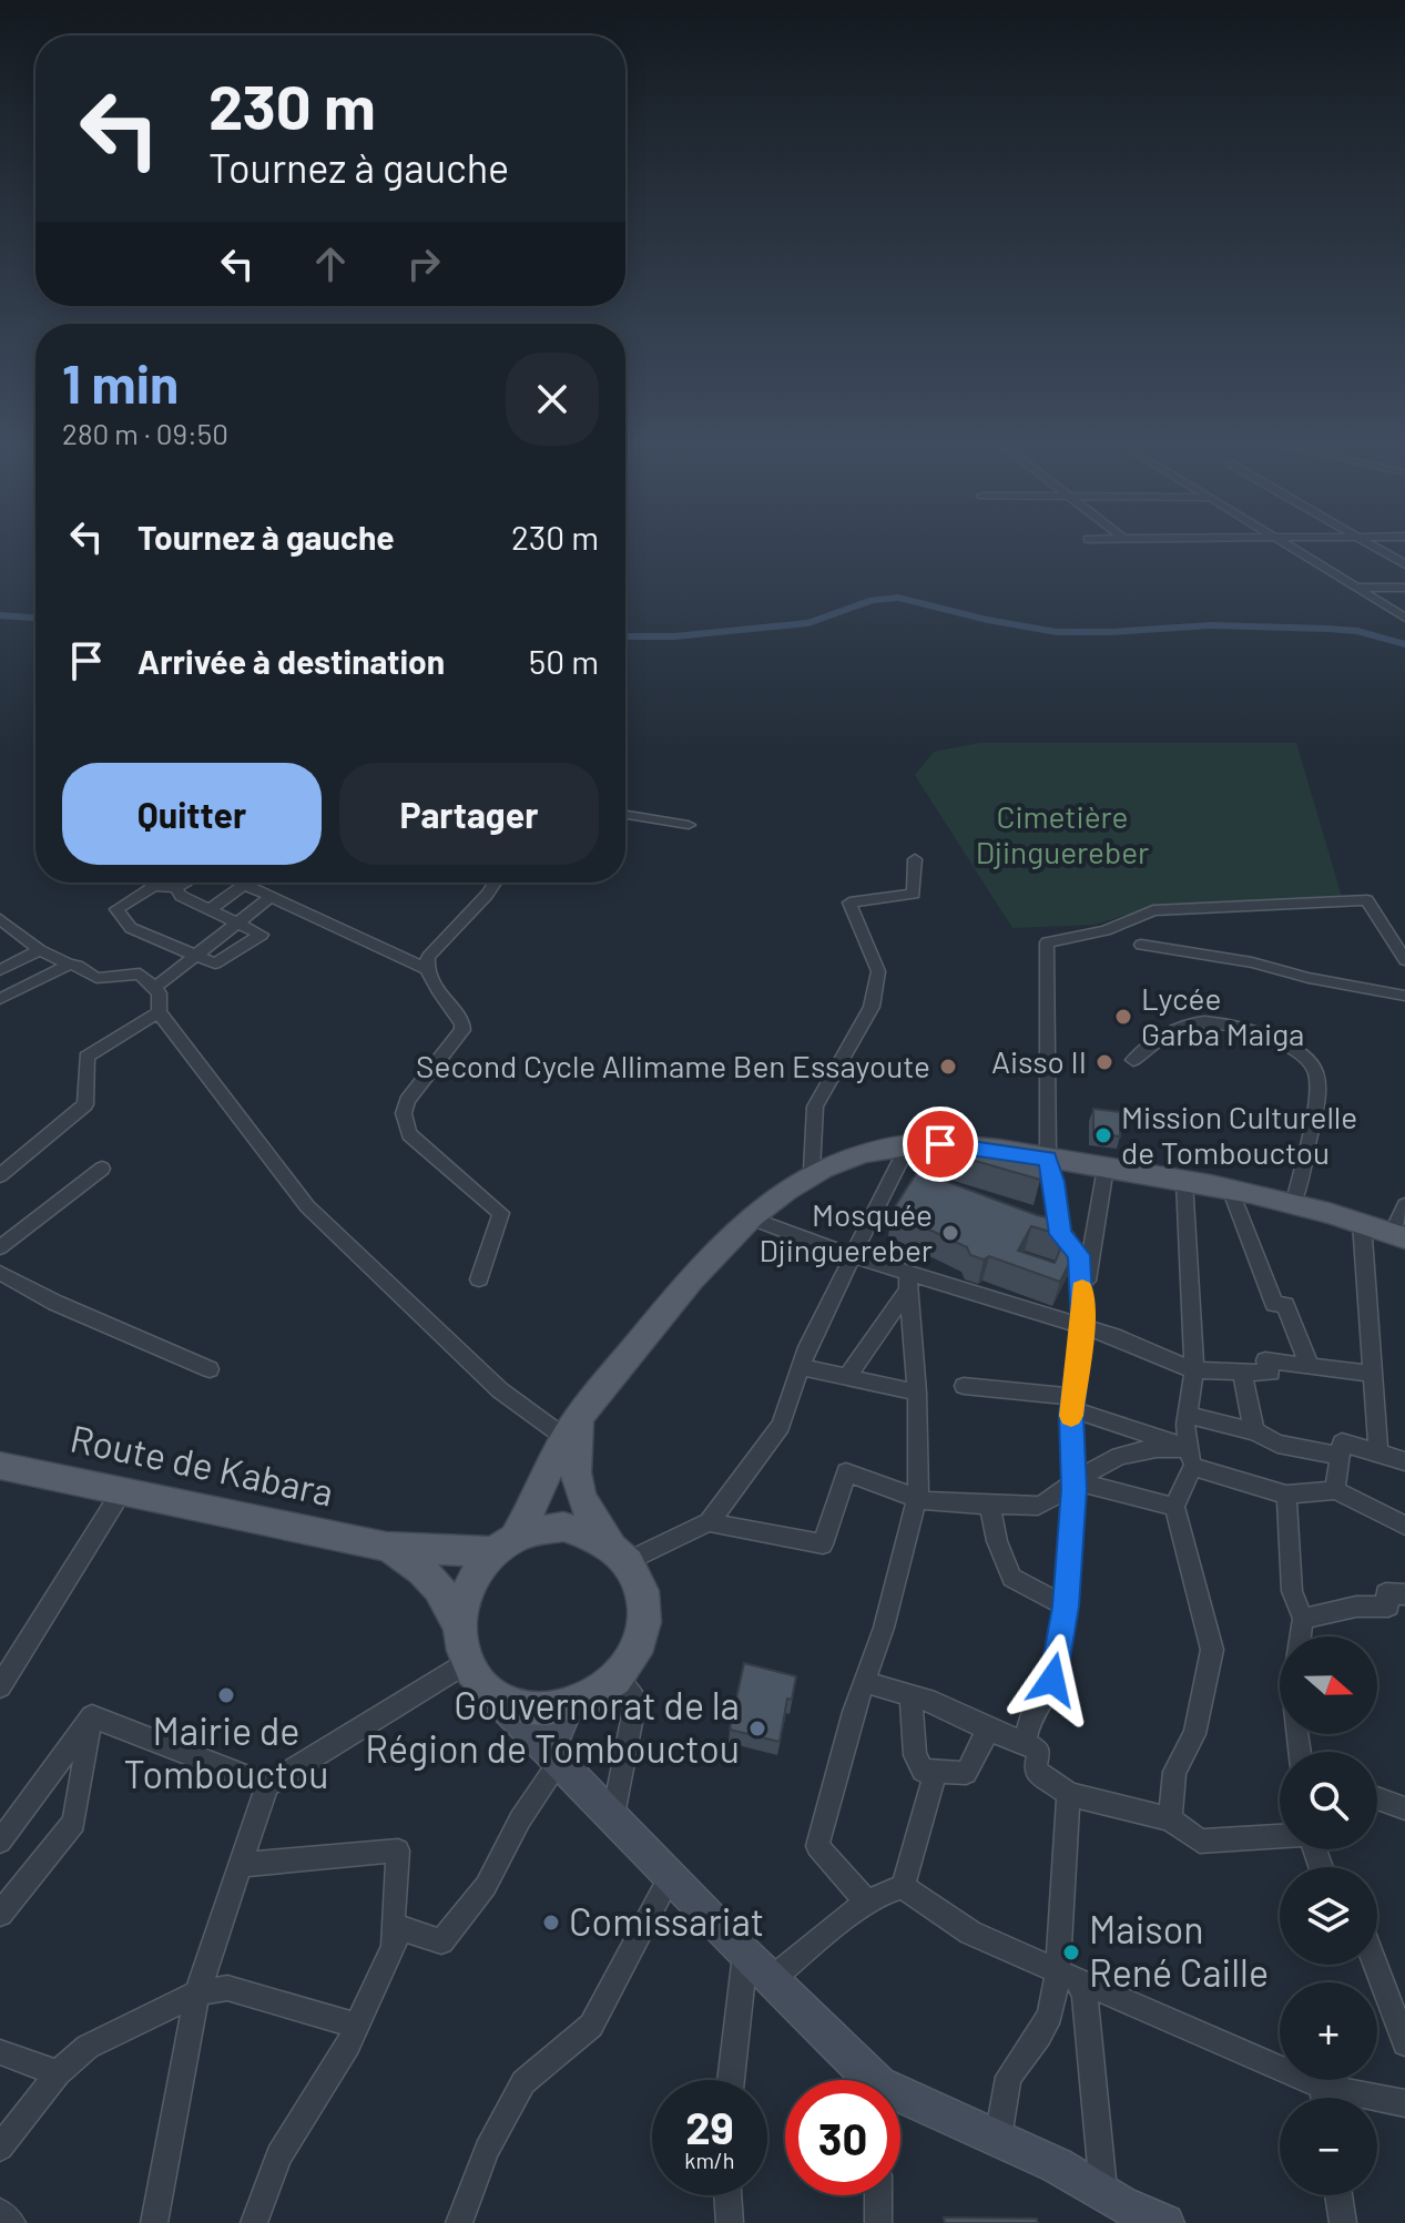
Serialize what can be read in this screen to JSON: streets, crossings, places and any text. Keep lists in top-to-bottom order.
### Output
{
  "streets": {
    "main road": ["Route de Kabara"]
  },
  "parks": ["Cimetière Djinguereber"],
  "places": [
    "Lycée Garba Maiga",
    "Aisso II",
    "Second Cycle Allimame Ben Essayoute",
    "Mission Culturelle de Tombouctou",
    "Mosquée Djinguereber",
    "Mairie de Tombouctou",
    "Gouvernorat de la Région de Tombouctou",
    "Comissariat",
    "Maison René Caille"
  ],
  "north": "right",
  "page": {
    "turn": ["230 m", "Tournez à gauche"],
    "heading": ["1 min", "280 m · 09:50"],
    "list": [
      {
        "name": "Tournez à gauche",
        "value": "230 m"
      },
      {
        "name": "Arrivée à destination",
        "value": "50 m"
      }
    ],
    "buttons": ["Quitter", "Partager"],
    "map_buttons": ["+", "−"],
    "speed": "29 km/h",
    "limit": "30"
  }
}
